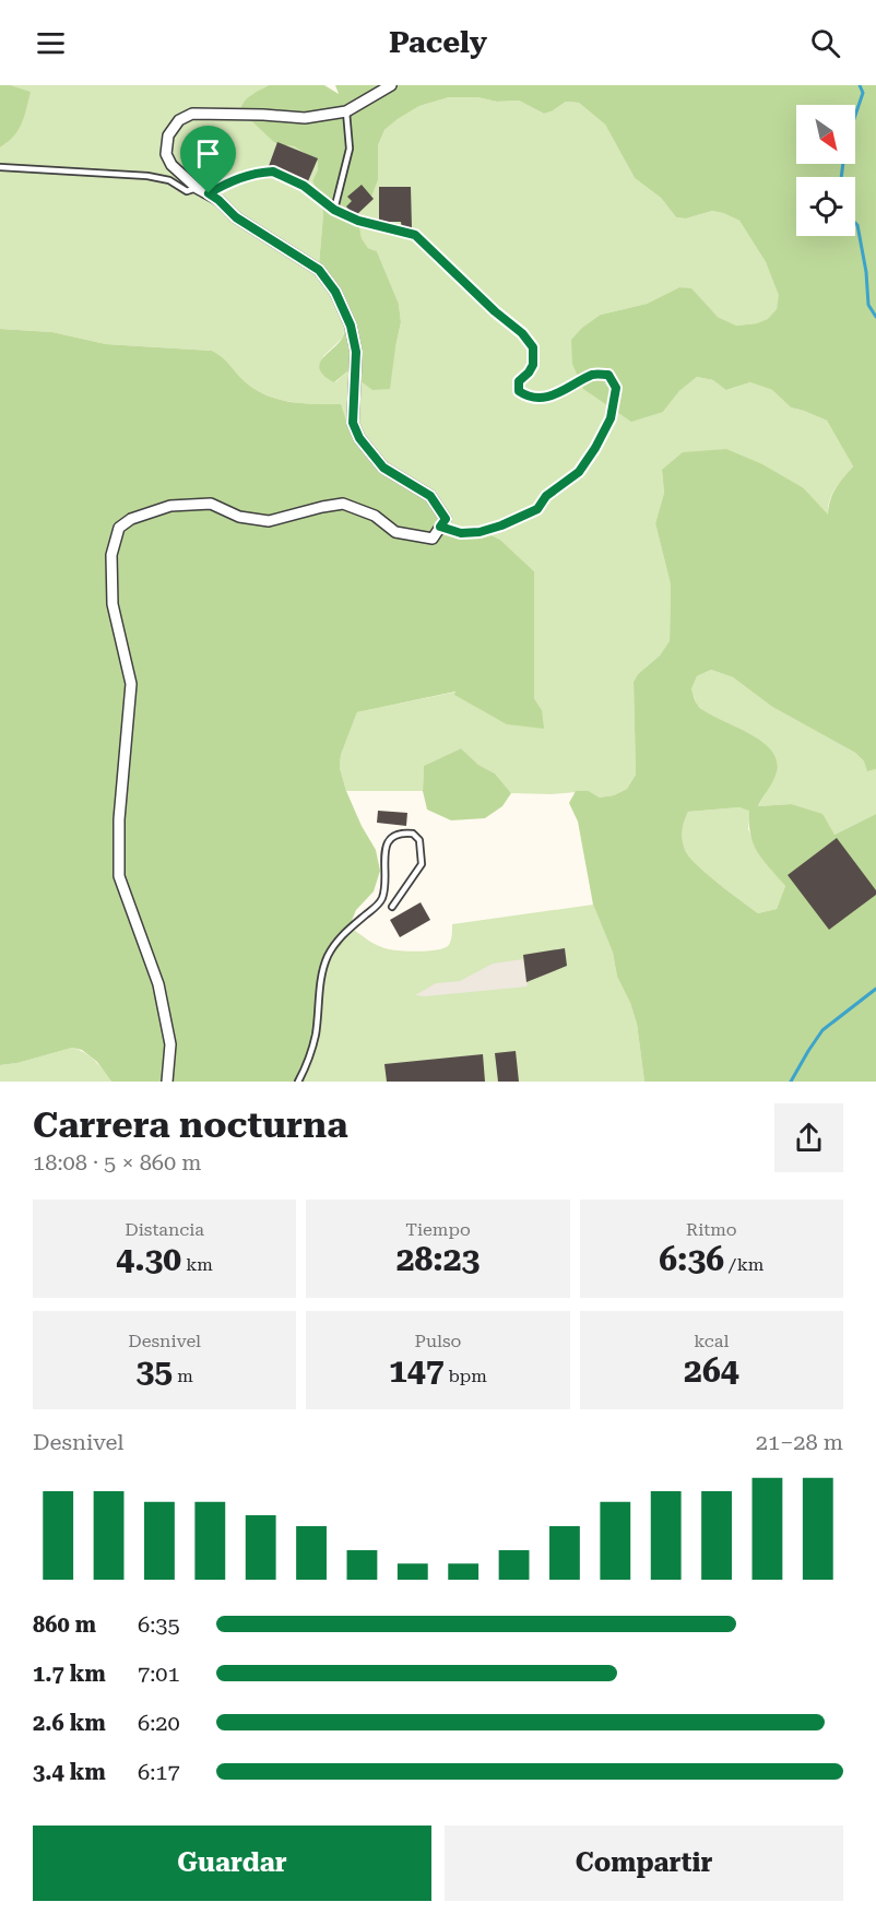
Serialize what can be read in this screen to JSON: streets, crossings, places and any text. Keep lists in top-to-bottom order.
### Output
{
  "north": "bottom right",
  "page": {
    "header": "Pacely",
    "heading": ["Carrera nocturna", "18:08 · 5 × 860 m"],
    "stats": [
      ["Distancia", "4.30 km"],
      ["Tiempo", "28:23"],
      ["Ritmo", "6:36 /km"],
      ["Desnivel", "35 m"],
      ["Pulso", "147 bpm"],
      ["kcal", "264"]
    ],
    "chart": ["Desnivel", "21–28 m"],
    "list": [
      {
        "name": "860 m",
        "note": "6:35"
      },
      {
        "name": "1.7 km",
        "note": "7:01"
      },
      {
        "name": "2.6 km",
        "note": "6:20"
      },
      {
        "name": "3.4 km",
        "note": "6:17"
      }
    ],
    "buttons": ["Guardar", "Compartir"]
  }
}
